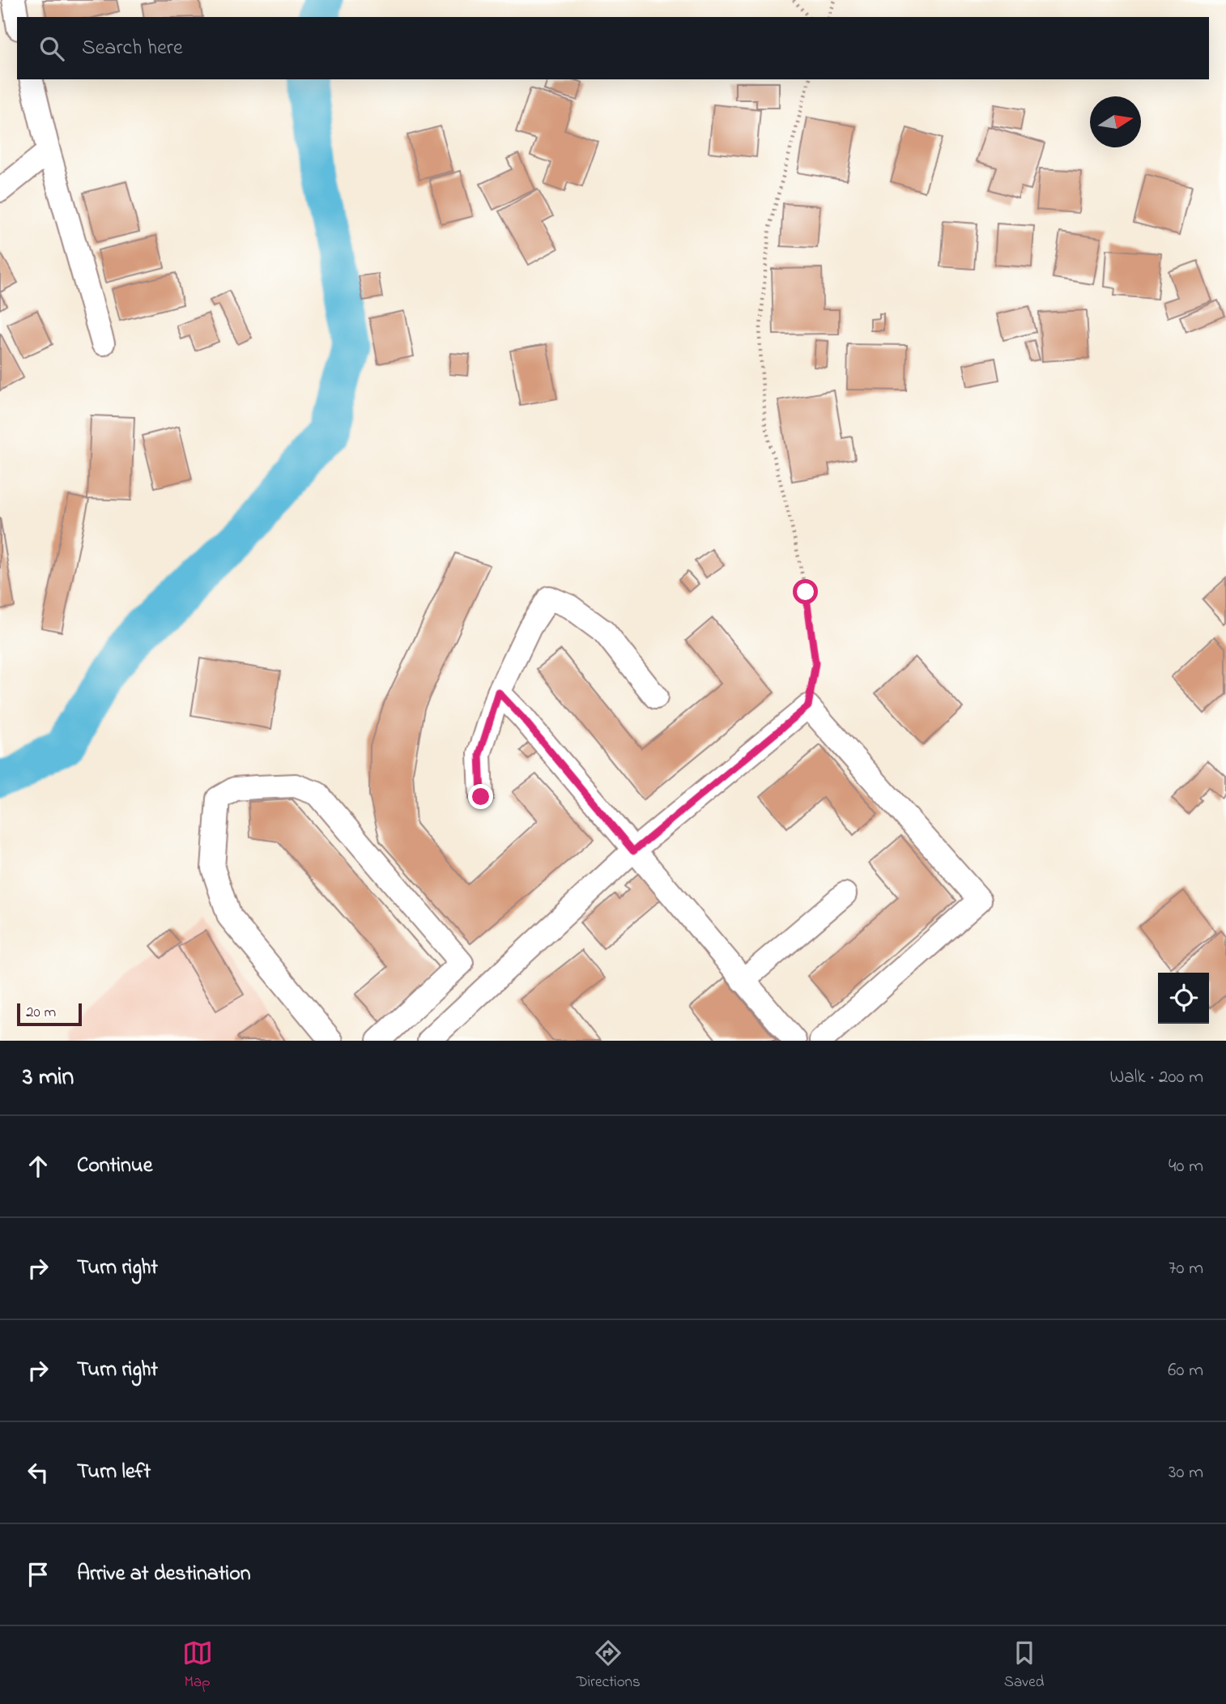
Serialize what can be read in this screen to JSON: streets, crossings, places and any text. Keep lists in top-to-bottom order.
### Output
{
  "scale_bar": "20 m",
  "north": "right",
  "page": {
    "search": "Search here",
    "scale": "20 m",
    "heading": ["3 min", "Walk · 200 m"],
    "list": [
      ["Continue", "40 m"],
      ["Turn right", "70 m"],
      ["Turn right", "60 m"],
      ["Turn left", "30 m"],
      "Arrive at destination"
    ],
    "nav": ["Map", "Directions", "Saved"]
  }
}
